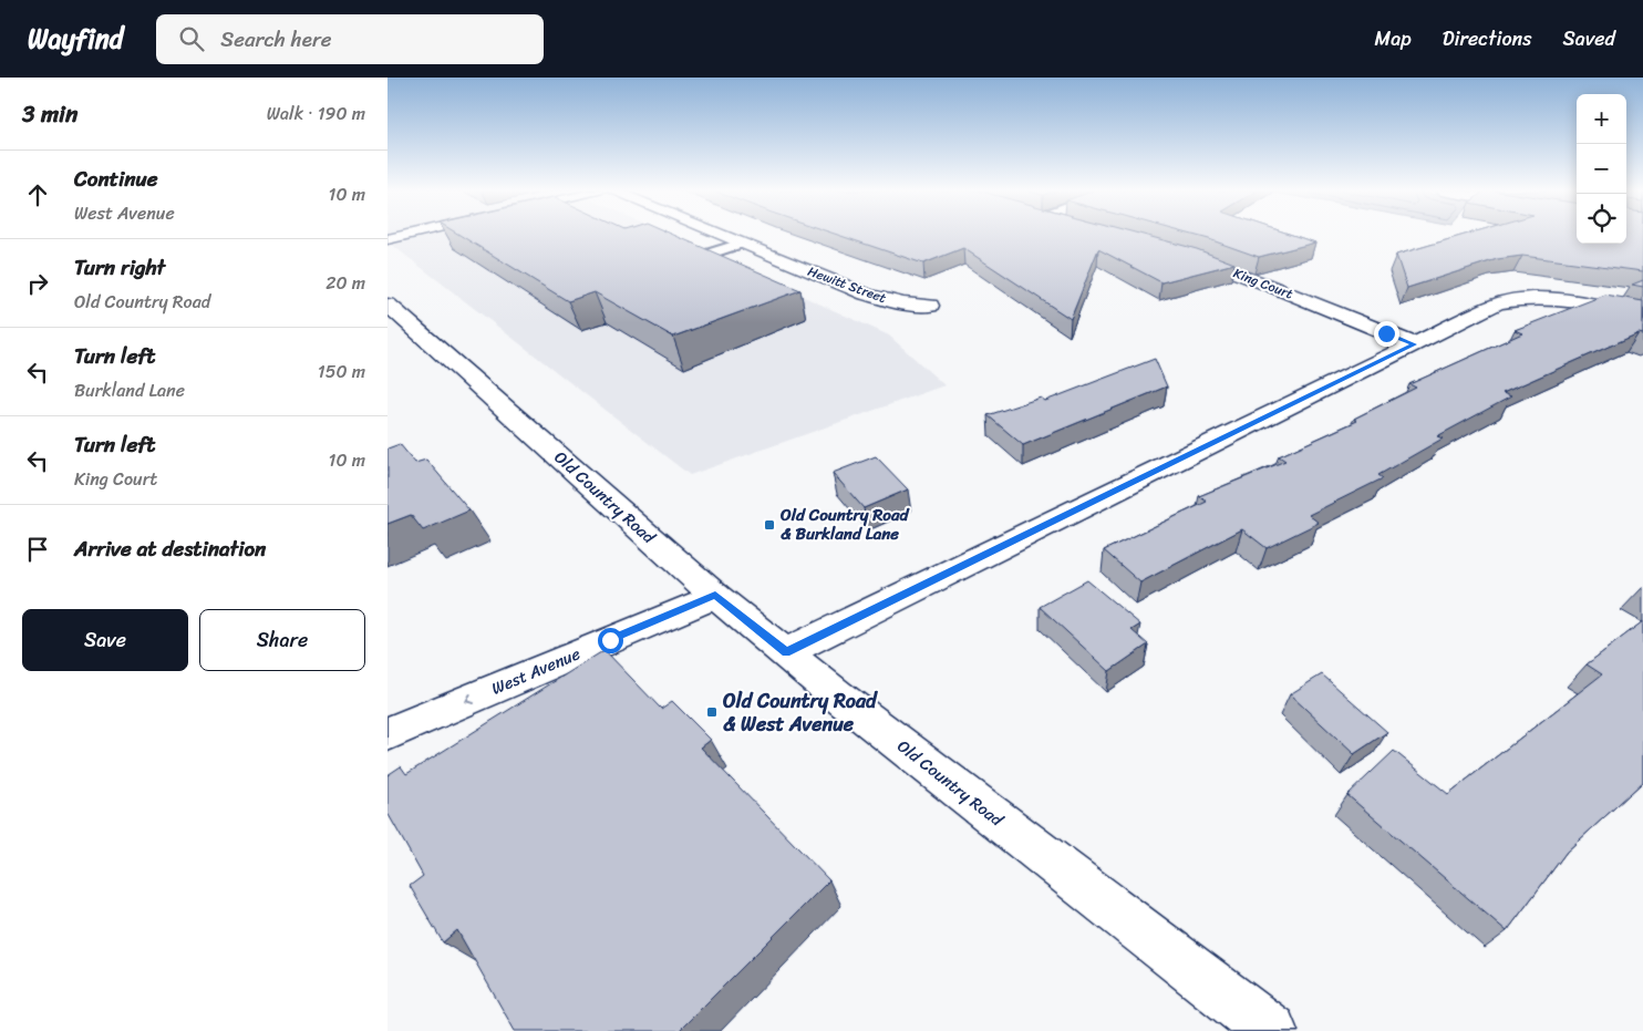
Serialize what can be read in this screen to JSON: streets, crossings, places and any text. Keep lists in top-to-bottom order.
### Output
{
  "streets": {
    "street": [
      "King Court",
      "Hewitt Street",
      "Old Country Road",
      "West Avenue"
    ]
  },
  "crossings": [
    ["Old Country Road", "West Avenue"]
  ],
  "one_way": ["West Avenue"],
  "places": {
    "transit": ["Old Country Road & Burkland Lane", "Old Country Road & West Avenue"]
  },
  "page": {
    "header": "Wayfind",
    "search": "Search here",
    "nav": ["Map", "Directions", "Saved"],
    "heading": ["3 min", "Walk · 190 m"],
    "map_buttons": ["+", "−"],
    "list": [
      ["Continue", "West Avenue", "10 m"],
      ["Turn right", "Old Country Road", "20 m"],
      ["Turn left", "Burkland Lane", "150 m"],
      ["Turn left", "King Court", "10 m"],
      "Arrive at destination"
    ],
    "buttons": ["Save", "Share"]
  }
}
